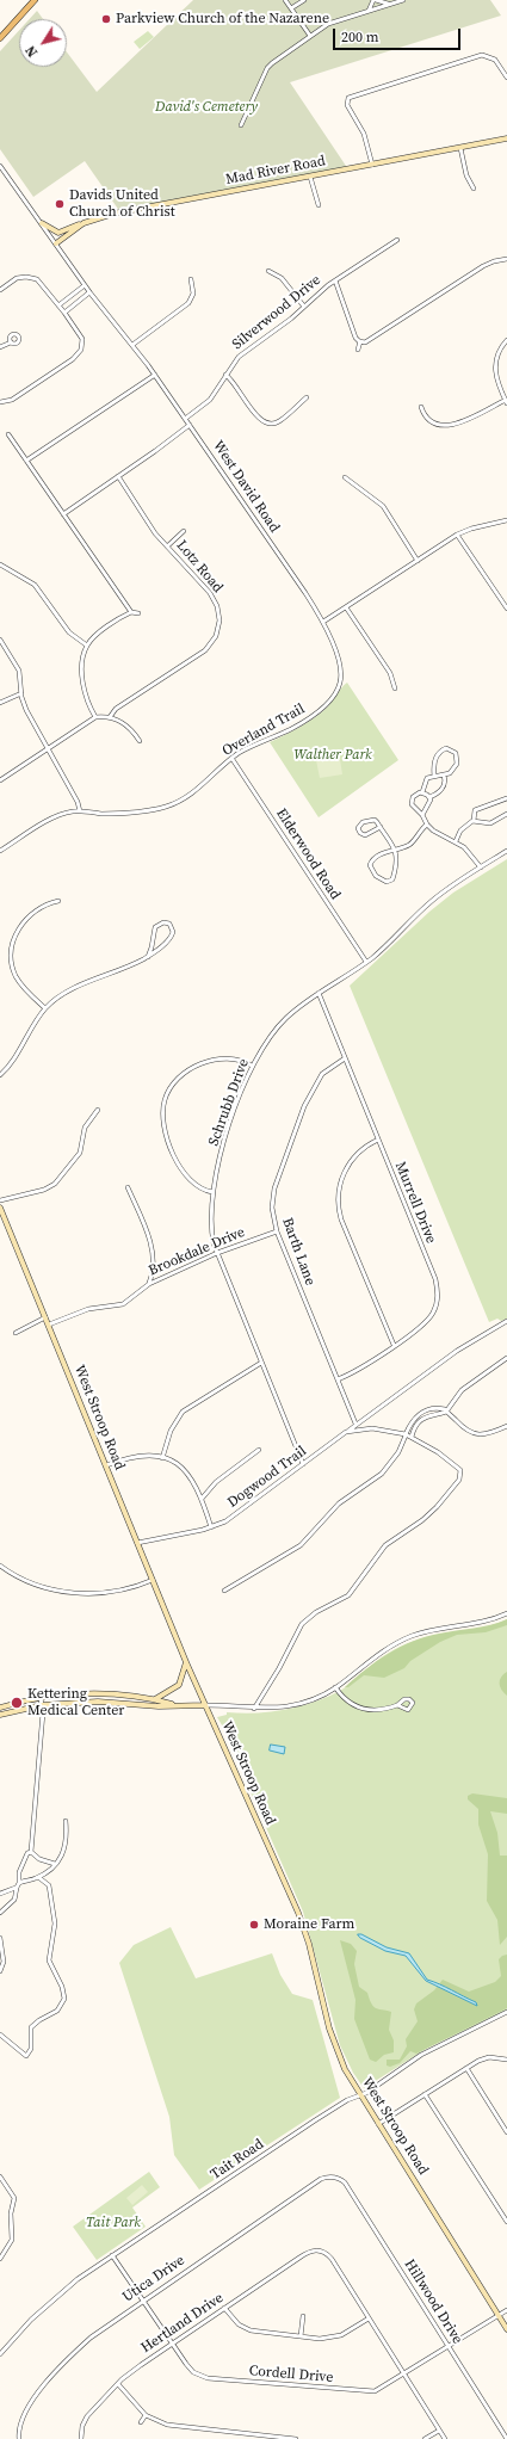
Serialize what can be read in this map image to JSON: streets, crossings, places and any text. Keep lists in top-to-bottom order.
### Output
{
  "streets": {
    "main road": ["Mad River Road", "West Stroop Road"],
    "street": [
      "Silverwood Drive",
      "West David Road",
      "Lotz Road",
      "Overland Trail",
      "Elderwood Road",
      "Schrubb Drive",
      "Murrell Drive",
      "Brookdale Drive",
      "Barth Lane",
      "Dogwood Trail",
      "Tait Road",
      "Utica Drive",
      "Hillwood Drive",
      "Hertland Drive",
      "Cordell Drive"
    ]
  },
  "crossings": [
    ["Mad River Road", "West David Road"],
    ["Silverwood Drive", "West David Road"],
    ["West David Road", "Overland Trail"],
    ["Overland Trail", "Elderwood Road"],
    ["Elderwood Road", "Schrubb Drive"],
    ["Schrubb Drive", "Murrell Drive"],
    ["Schrubb Drive", "Brookdale Drive"],
    ["Schrubb Drive", "Dogwood Trail"],
    ["Murrell Drive", "Barth Lane"],
    ["Brookdale Drive", "Barth Lane"],
    ["Brookdale Drive", "West Stroop Road"],
    ["West Stroop Road", "Dogwood Trail"],
    ["West Stroop Road", "Tait Road"],
    ["West Stroop Road", "Cordell Drive"],
    ["Tait Road", "Cordell Drive"],
    ["Utica Drive", "Hillwood Drive"],
    ["Utica Drive", "Cordell Drive"],
    ["Hillwood Drive", "Cordell Drive"],
    ["Hertland Drive", "Cordell Drive"]
  ],
  "parks": ["David's Cemetery", "Walther Park", "Tait Park"],
  "places": [
    "Parkview Church of the Nazarene",
    "Davids United Church of Christ",
    "Kettering Medical Center",
    "Moraine Farm"
  ],
  "scale_bar": "200 m",
  "north": "bottom left"
}
